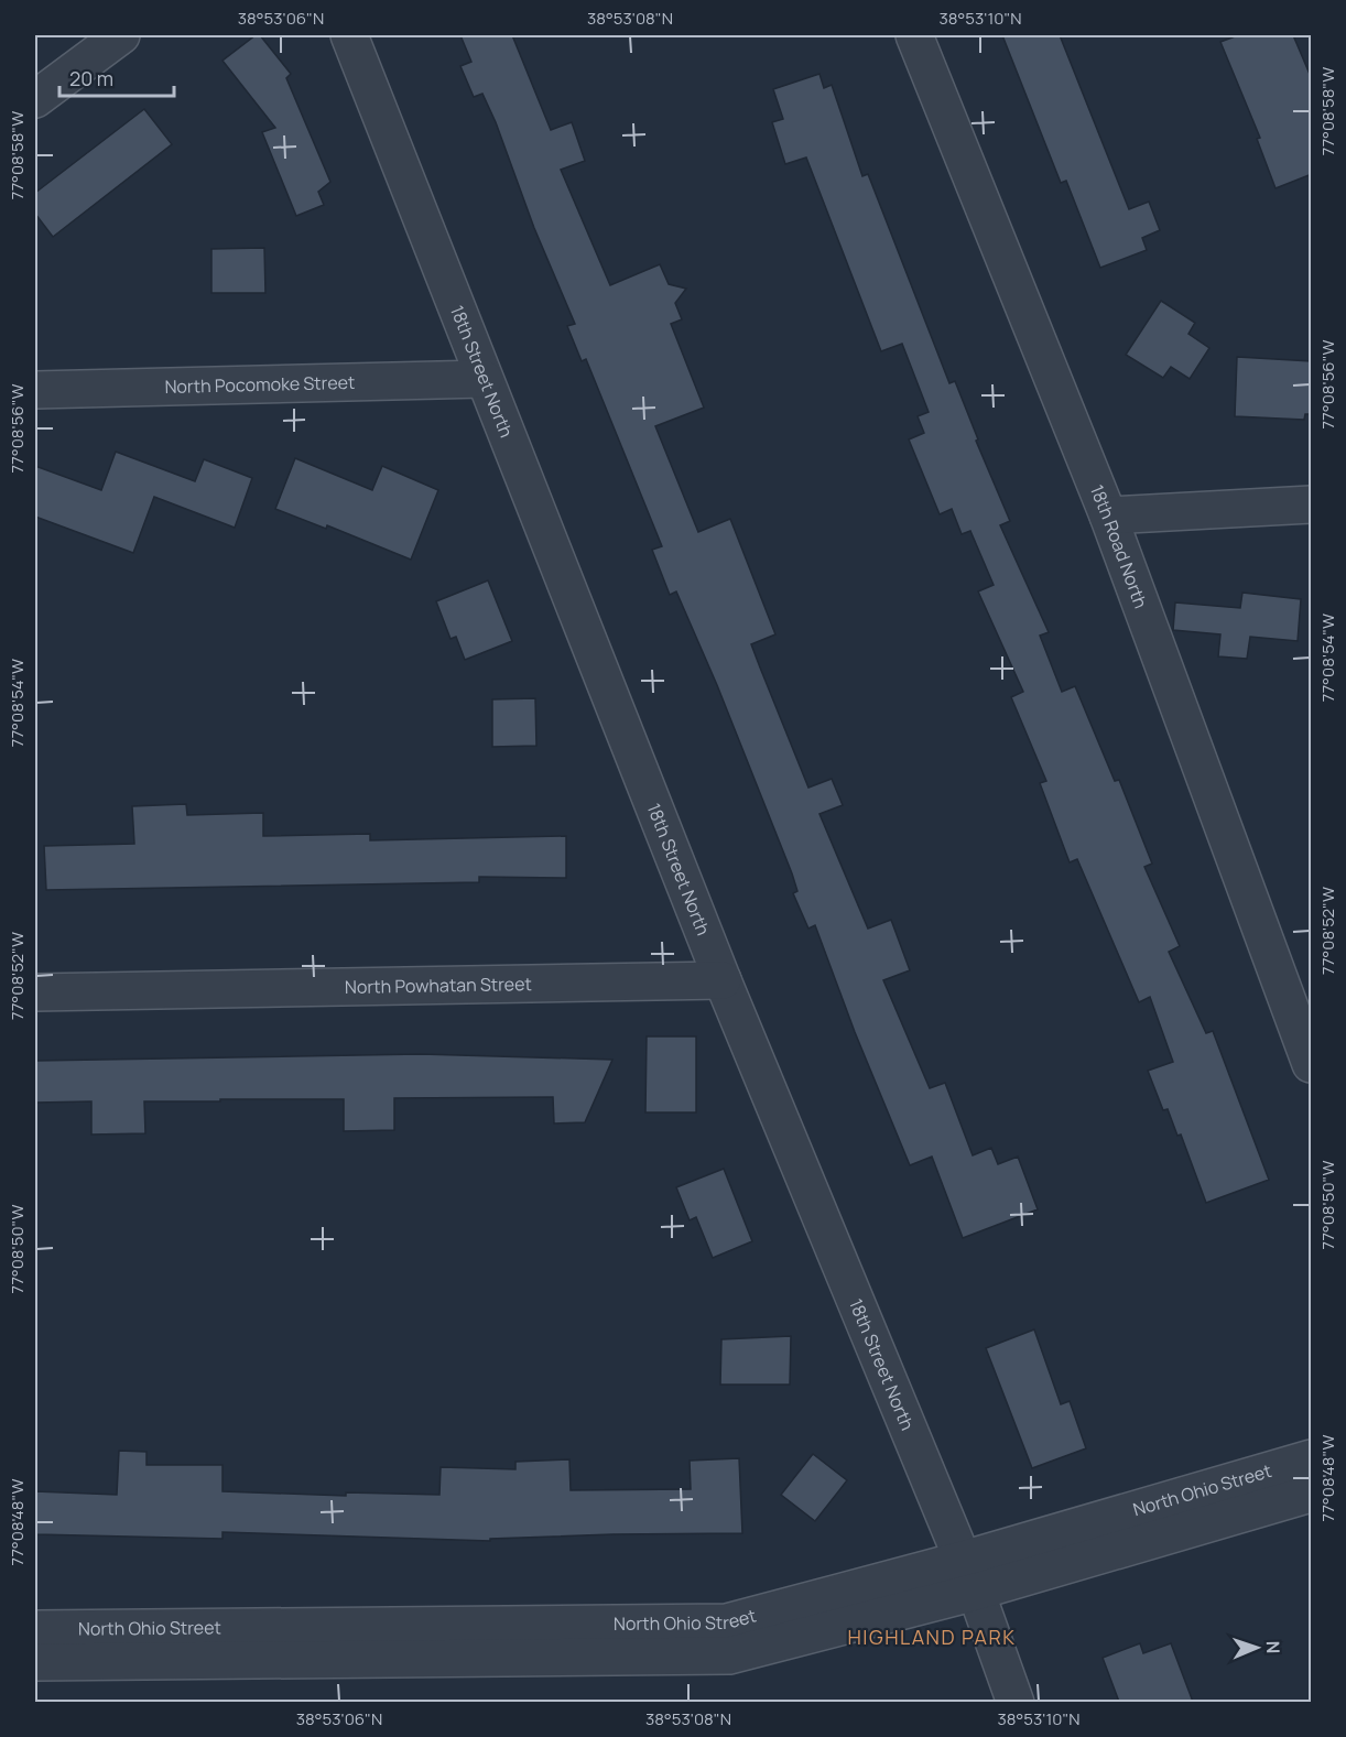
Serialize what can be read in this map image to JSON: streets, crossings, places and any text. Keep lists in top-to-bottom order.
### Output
{
  "streets": {
    "street": [
      "18th Street North",
      "North Pocomoke Street",
      "18th Road North",
      "North Powhatan Street",
      "North Ohio Street"
    ]
  },
  "crossings": [
    ["18th Street North", "North Pocomoke Street"],
    ["18th Street North", "North Powhatan Street"],
    ["18th Street North", "North Ohio Street"]
  ],
  "districts": ["HIGHLAND PARK"],
  "scale_bar": "20 m",
  "north": "right",
  "coordinates": [
    "38°53'06\"N",
    "38°53'08\"N",
    "38°53'10\"N",
    "77°08'58\"W",
    "77°08'56\"W",
    "77°08'54\"W",
    "77°08'52\"W",
    "77°08'50\"W",
    "77°08'48\"W"
  ]
}
